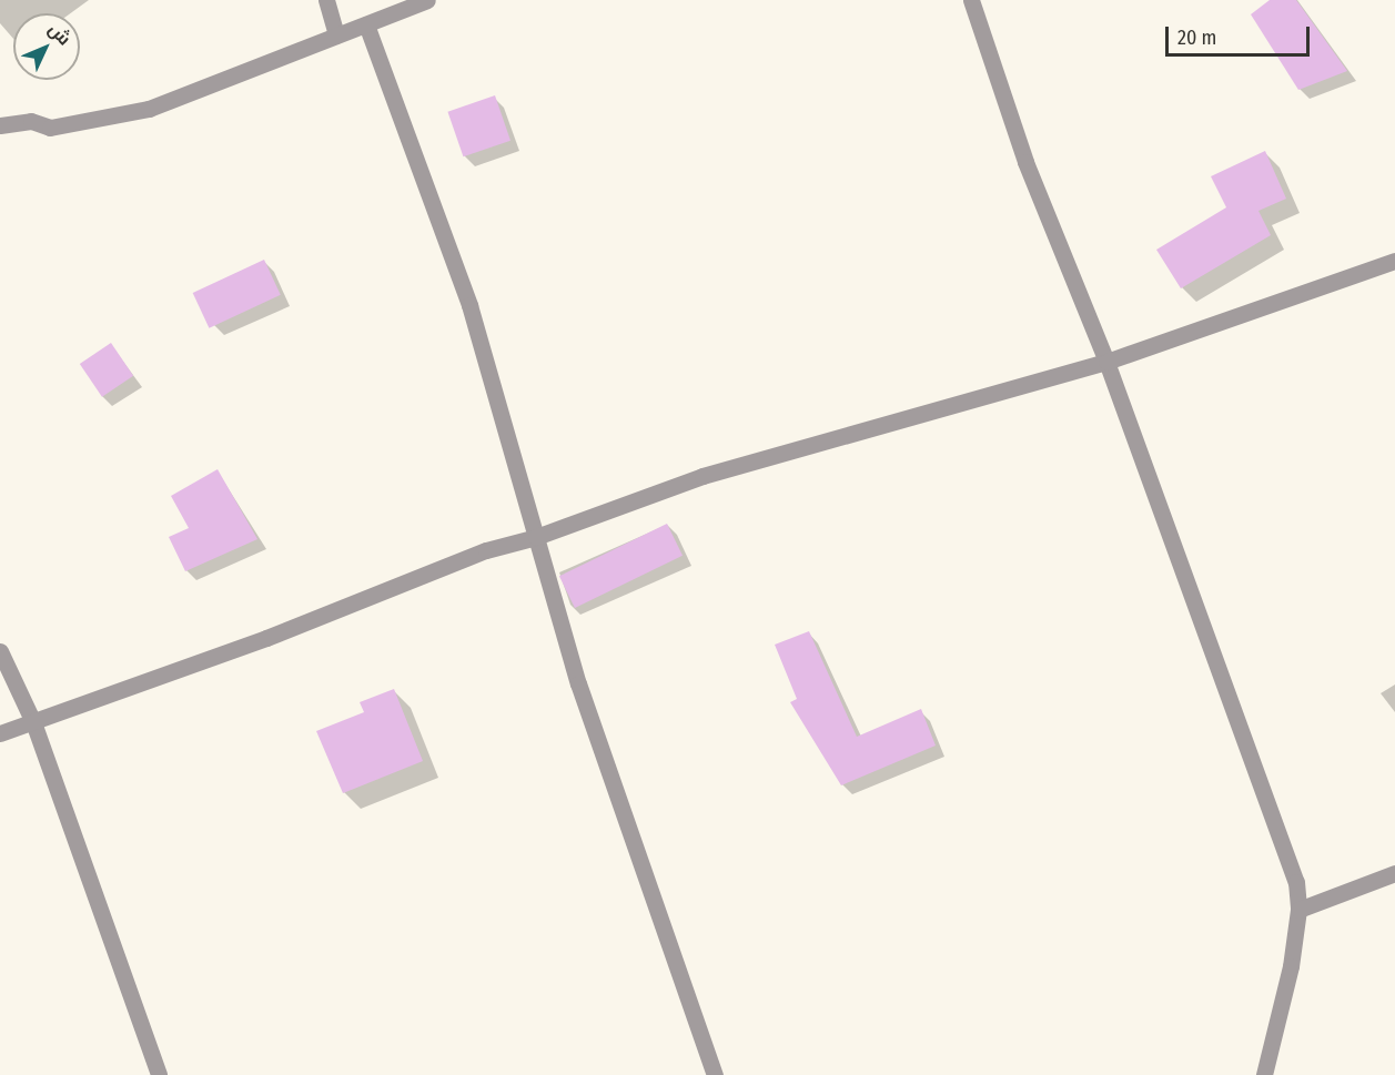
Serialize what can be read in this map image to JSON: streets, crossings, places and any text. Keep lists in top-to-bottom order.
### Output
{
  "scale_bar": "20 m",
  "north": "top right"
}
